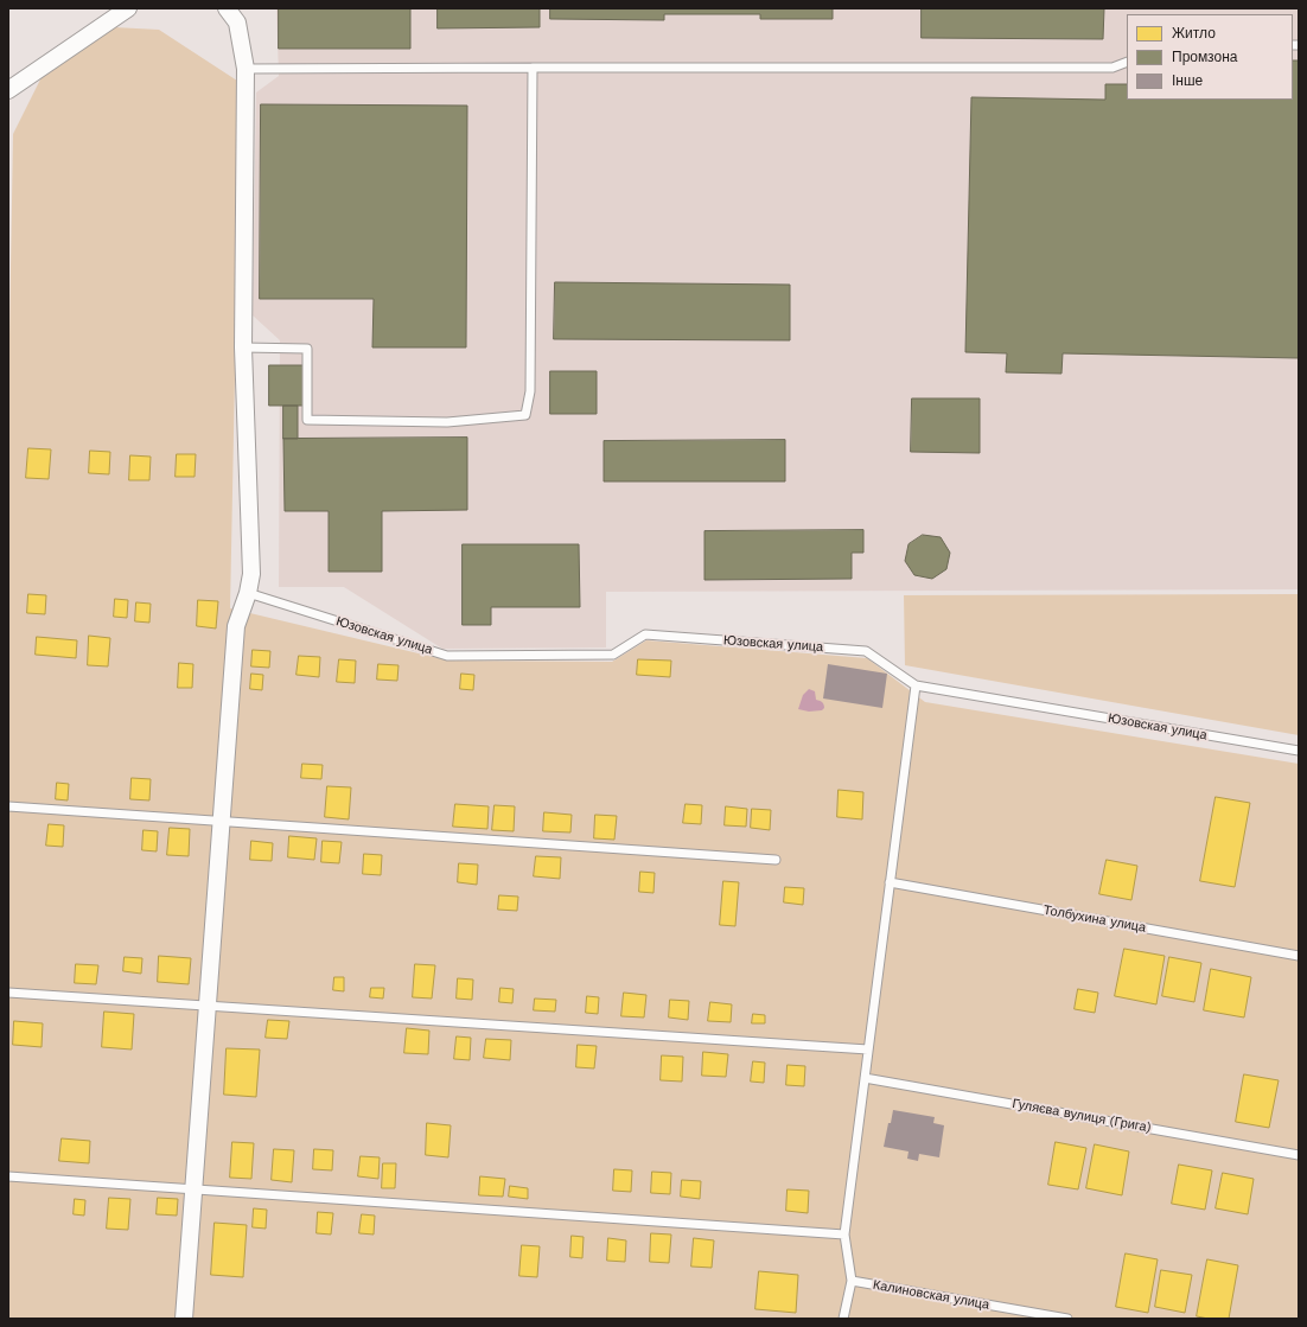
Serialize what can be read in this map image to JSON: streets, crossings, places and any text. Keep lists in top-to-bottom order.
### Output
{
  "streets": {
    "lane": [
      "Юзовская улица",
      "Толбухина улица",
      "Гуляєва вулиця (Грига)",
      "Калиновская улица"
    ]
  },
  "legend": ["Житло", "Промзона", "Інше"]
}
